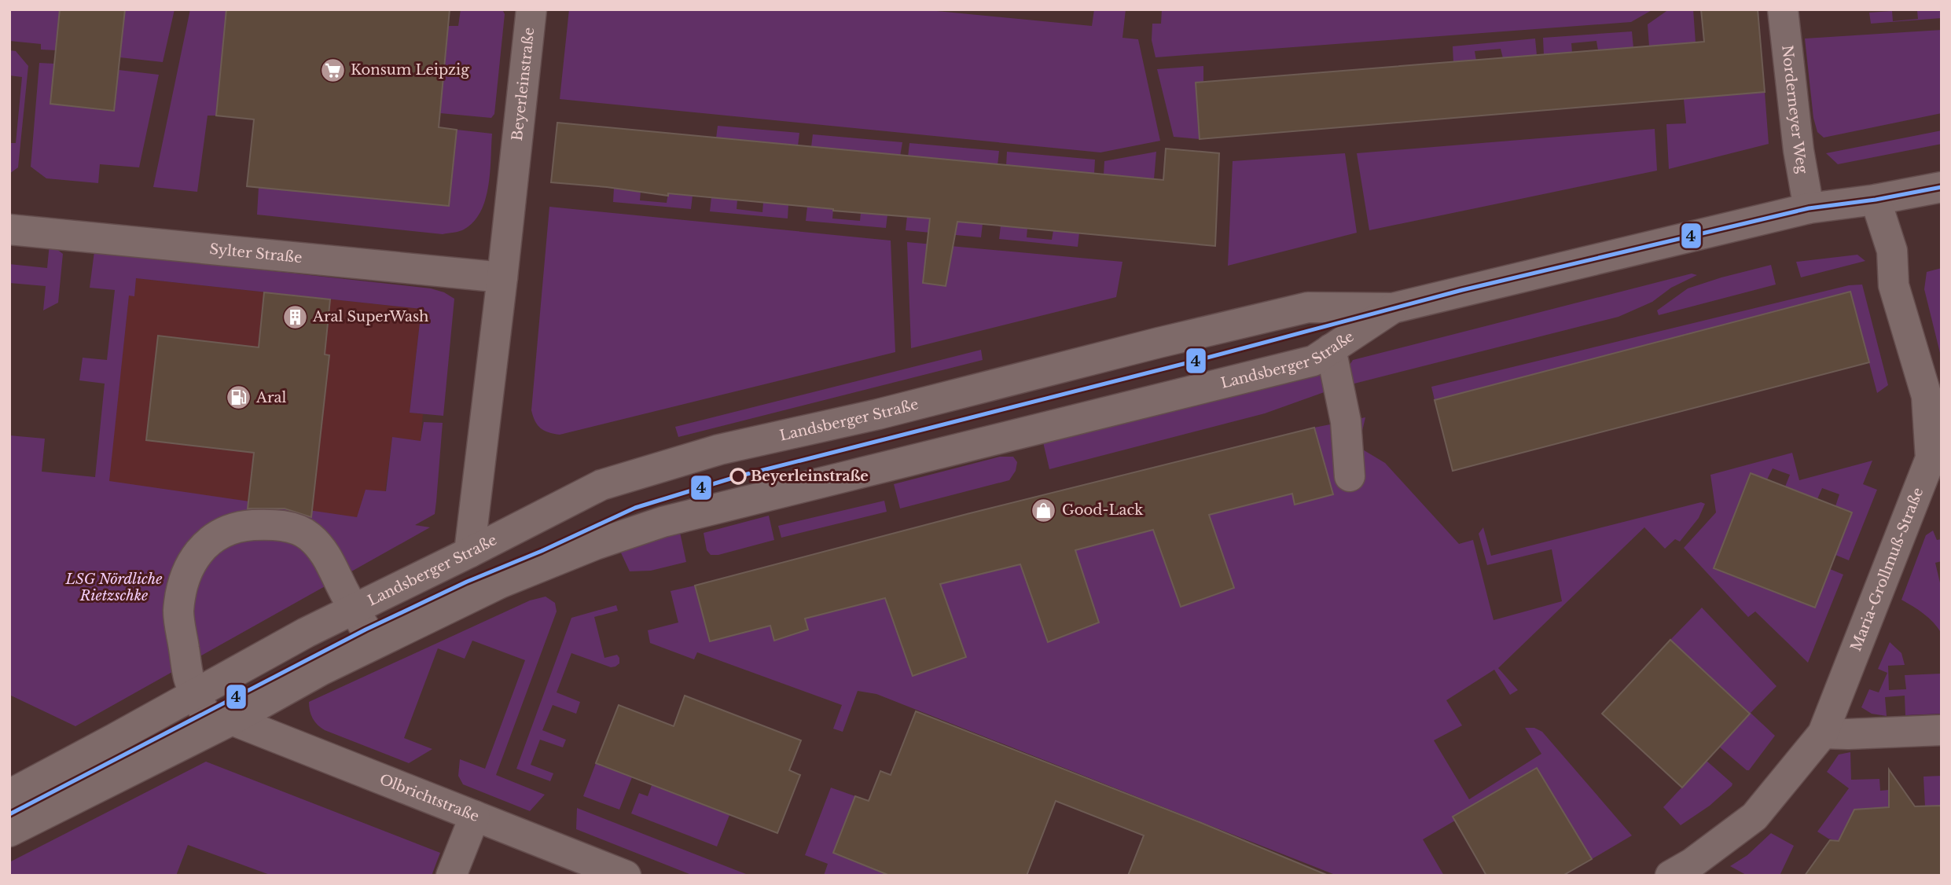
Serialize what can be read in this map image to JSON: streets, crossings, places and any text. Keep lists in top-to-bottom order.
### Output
{
  "streets": {
    "street": [
      "Beyerleinstraße",
      "Norderneyer Weg",
      "Sylter Straße",
      "Landsberger Straße",
      "Maria-Grollmuß-Straße",
      "Olbrichtstraße"
    ]
  },
  "crossings": [
    ["Beyerleinstraße", "Sylter Straße"],
    ["Beyerleinstraße", "Landsberger Straße"],
    ["Landsberger Straße", "Olbrichtstraße"]
  ],
  "parks": ["LSG Nördliche Rietzschke"],
  "places": {
    "supermarket": ["Konsum Leipzig"],
    "building": ["Aral SuperWash"],
    "fuel station": ["Aral"],
    "other": ["Beyerleinstraße"],
    "shop": ["Good-Lack"]
  },
  "lines": ["transit line 4"]
}
